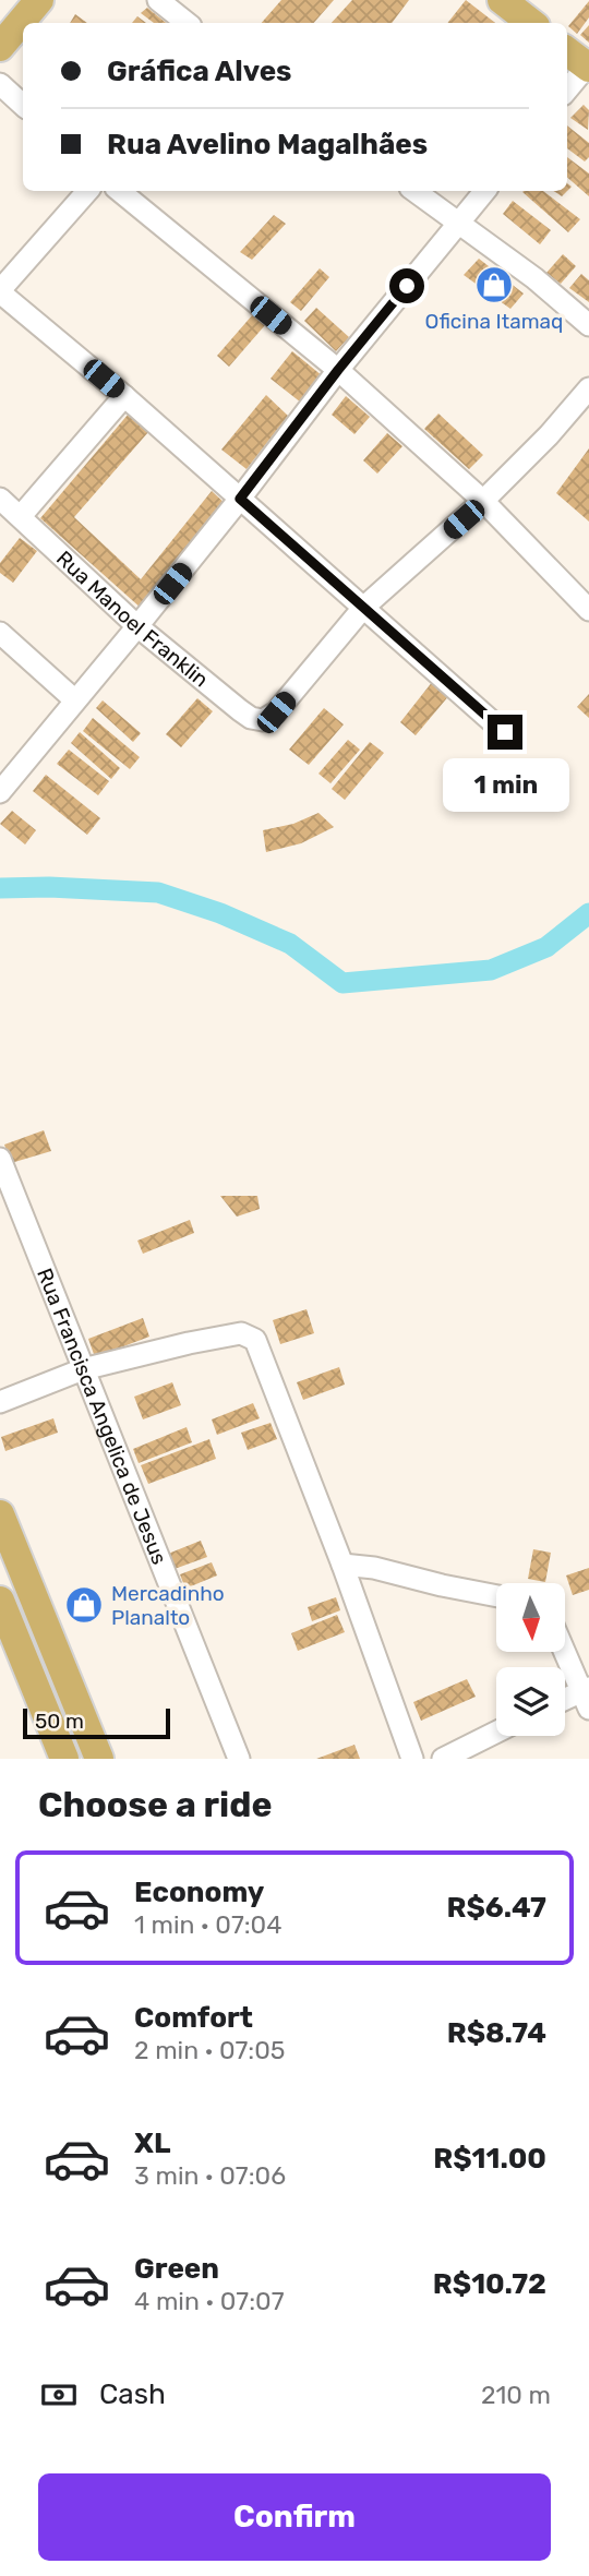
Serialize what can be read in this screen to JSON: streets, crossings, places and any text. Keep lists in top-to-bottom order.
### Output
{
  "streets": {
    "street": ["Rua Manoel Franklin", "Rua Francisca Angelica de Jesus"]
  },
  "places": {
    "shop": ["Oficina Itamaq", "Mercadinho Planalto"]
  },
  "scale_bar": "50 m",
  "north": "bottom",
  "page": {
    "banner": ["Gráfica Alves", "Rua Avelino Magalhães"],
    "bubble": "1 min",
    "scale": "50 m",
    "heading": "Choose a ride",
    "list": [
      {
        "name": "Economy",
        "note": "1 min · 07:04",
        "value": "R$6.47"
      },
      {
        "name": "Comfort",
        "note": "2 min · 07:05",
        "value": "R$8.74"
      },
      {
        "name": "XL",
        "note": "3 min · 07:06",
        "value": "R$11.00"
      },
      {
        "name": "Green",
        "note": "4 min · 07:07",
        "value": "R$10.72"
      }
    ],
    "pay": ["Cash", "210 m"],
    "buttons": "Confirm"
  }
}
